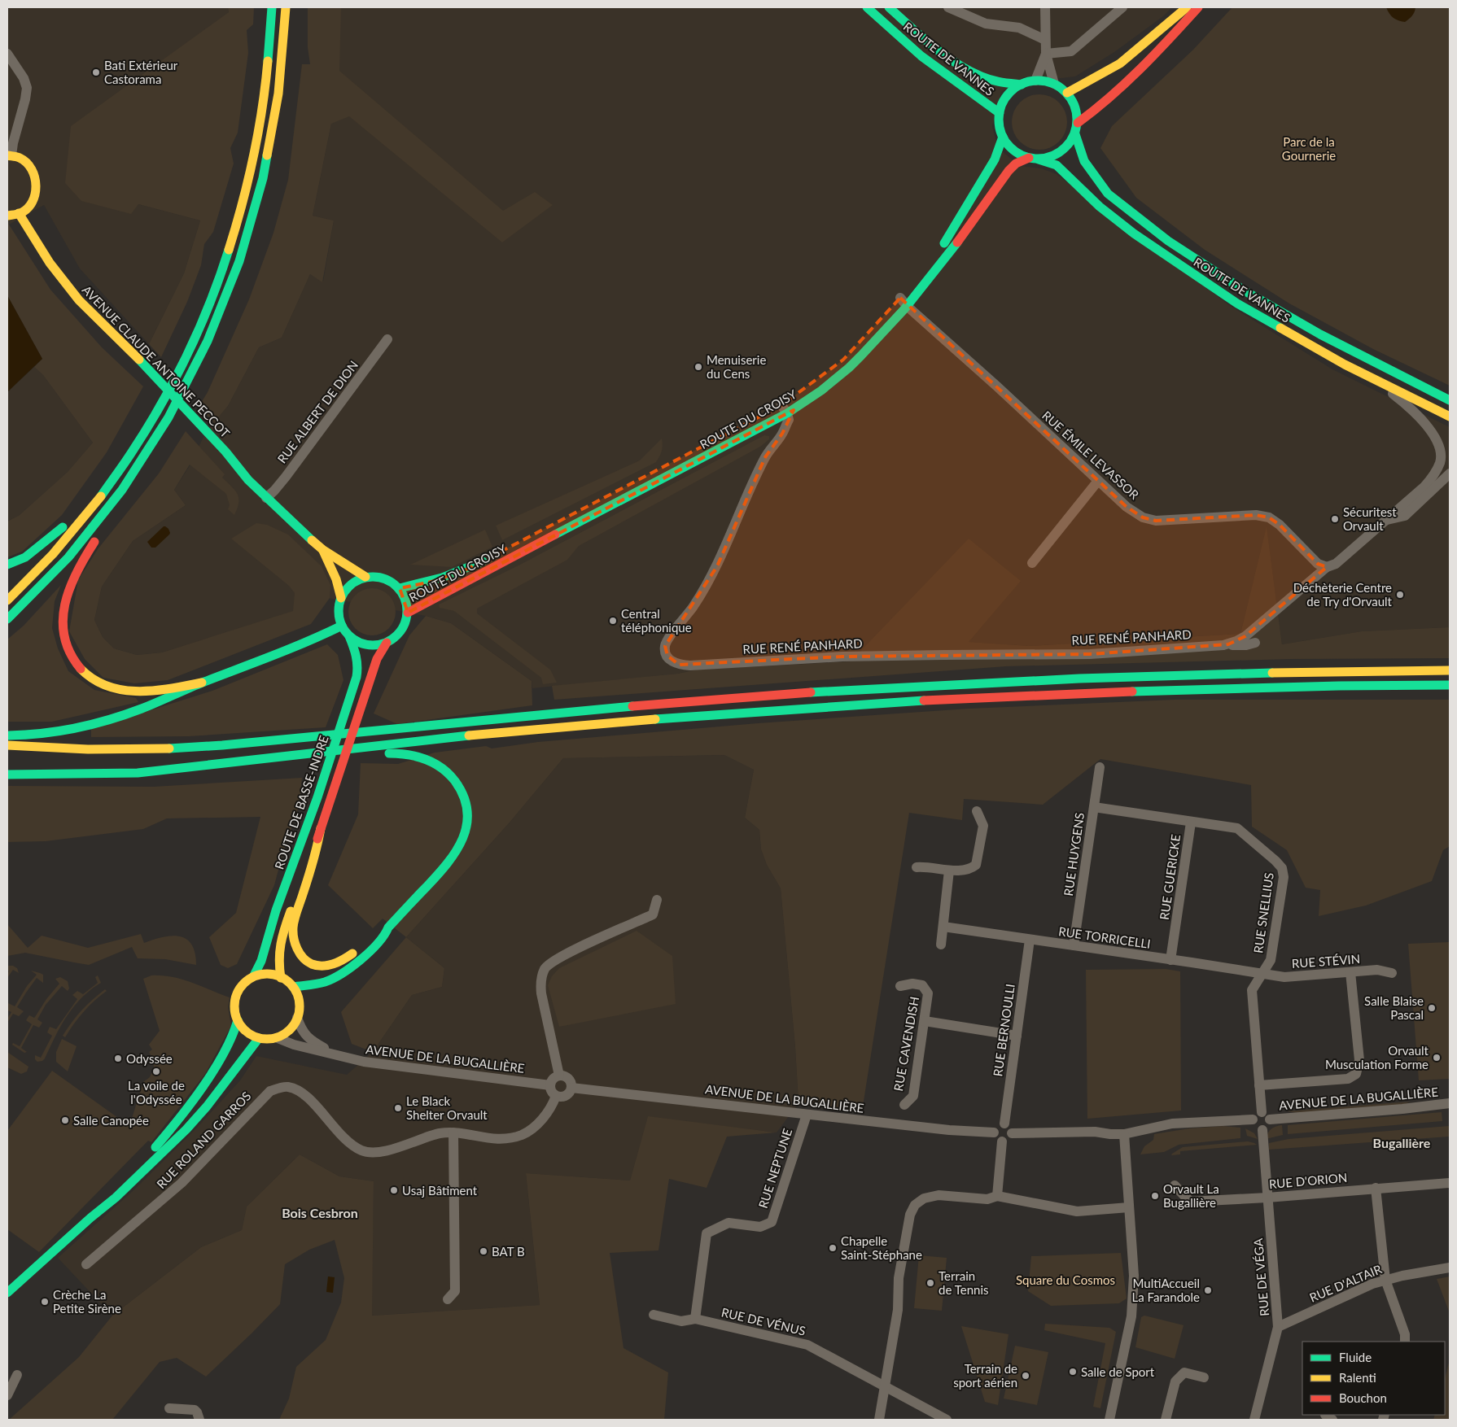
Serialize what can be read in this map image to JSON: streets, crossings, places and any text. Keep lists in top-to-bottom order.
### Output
{
  "streets": {
    "main road": [
      "ROUTE DE VANNES",
      "AVENUE CLAUDE ANTOINE PECCOT",
      "ROUTE DU CROISY",
      "ROUTE DE BASSE-INDRE"
    ],
    "street": [
      "RUE ALBERT DE DION",
      "RUE ÉMILE LEVASSOR",
      "RUE RENÉ PANHARD",
      "RUE HUYGENS",
      "RUE GUERICKE",
      "RUE SNELLIUS",
      "RUE TORRICELLI",
      "RUE STÉVIN",
      "RUE BERNOULLI",
      "RUE CAVENDISH",
      "AVENUE DE LA BUGALLIÈRE",
      "RUE ROLAND GARROS",
      "RUE NEPTUNE",
      "RUE D'ORION",
      "RUE DE VÉGA",
      "RUE D'ALTAIR",
      "RUE DE VÉNUS"
    ]
  },
  "crossings": [
    ["ROUTE DE VANNES", "ROUTE DU CROISY"],
    ["ROUTE DE VANNES", "RUE RENÉ PANHARD"],
    ["AVENUE CLAUDE ANTOINE PECCOT", "RUE ALBERT DE DION"],
    ["AVENUE CLAUDE ANTOINE PECCOT", "ROUTE DU CROISY"],
    ["AVENUE CLAUDE ANTOINE PECCOT", "ROUTE DE BASSE-INDRE"],
    ["ROUTE DU CROISY", "RUE ÉMILE LEVASSOR"],
    ["ROUTE DU CROISY", "RUE RENÉ PANHARD"],
    ["ROUTE DU CROISY", "ROUTE DE BASSE-INDRE"],
    ["RUE ÉMILE LEVASSOR", "RUE RENÉ PANHARD"],
    ["ROUTE DE BASSE-INDRE", "AVENUE DE LA BUGALLIÈRE"],
    ["RUE HUYGENS", "RUE SNELLIUS"],
    ["RUE HUYGENS", "RUE TORRICELLI"],
    ["RUE GUERICKE", "RUE SNELLIUS"],
    ["RUE GUERICKE", "RUE TORRICELLI"],
    ["RUE SNELLIUS", "RUE TORRICELLI"],
    ["RUE SNELLIUS", "RUE STÉVIN"],
    ["RUE SNELLIUS", "AVENUE DE LA BUGALLIÈRE"],
    ["RUE SNELLIUS", "RUE DE VÉGA"],
    ["RUE TORRICELLI", "RUE STÉVIN"],
    ["RUE TORRICELLI", "RUE BERNOULLI"],
    ["RUE BERNOULLI", "AVENUE DE LA BUGALLIÈRE"],
    ["AVENUE DE LA BUGALLIÈRE", "RUE ROLAND GARROS"],
    ["AVENUE DE LA BUGALLIÈRE", "RUE NEPTUNE"],
    ["AVENUE DE LA BUGALLIÈRE", "RUE DE VÉGA"],
    ["RUE NEPTUNE", "RUE DE VÉNUS"],
    ["RUE D'ORION", "RUE DE VÉGA"],
    ["RUE DE VÉGA", "RUE D'ALTAIR"]
  ],
  "districts": ["Bugallière", "Bois Cesbron"],
  "parks": ["Parc de la Gournerie", "Square du Cosmos"],
  "places": [
    "Bati Extérieur Castorama",
    "Menuiserie du Cens",
    "Sécuritest Orvault",
    "Déchèterie Centre de Try d'Orvault",
    "Central téléphonique",
    "Salle Blaise Pascal",
    "Orvault Musculation Forme",
    "Odyssée",
    "La voile de l'Odyssée",
    "Le Black Shelter Orvault",
    "Salle Canopée",
    "Usaj Bâtiment",
    "Orvault La Bugallière",
    "Chapelle Saint-Stéphane",
    "BAT B",
    "Terrain de Tennis",
    "MultiAccueil La Farandole",
    "Crèche La Petite Sirène",
    "Salle de Sport",
    "Terrain de sport aérien"
  ],
  "legend": ["Fluide", "Ralenti", "Bouchon"]
}
